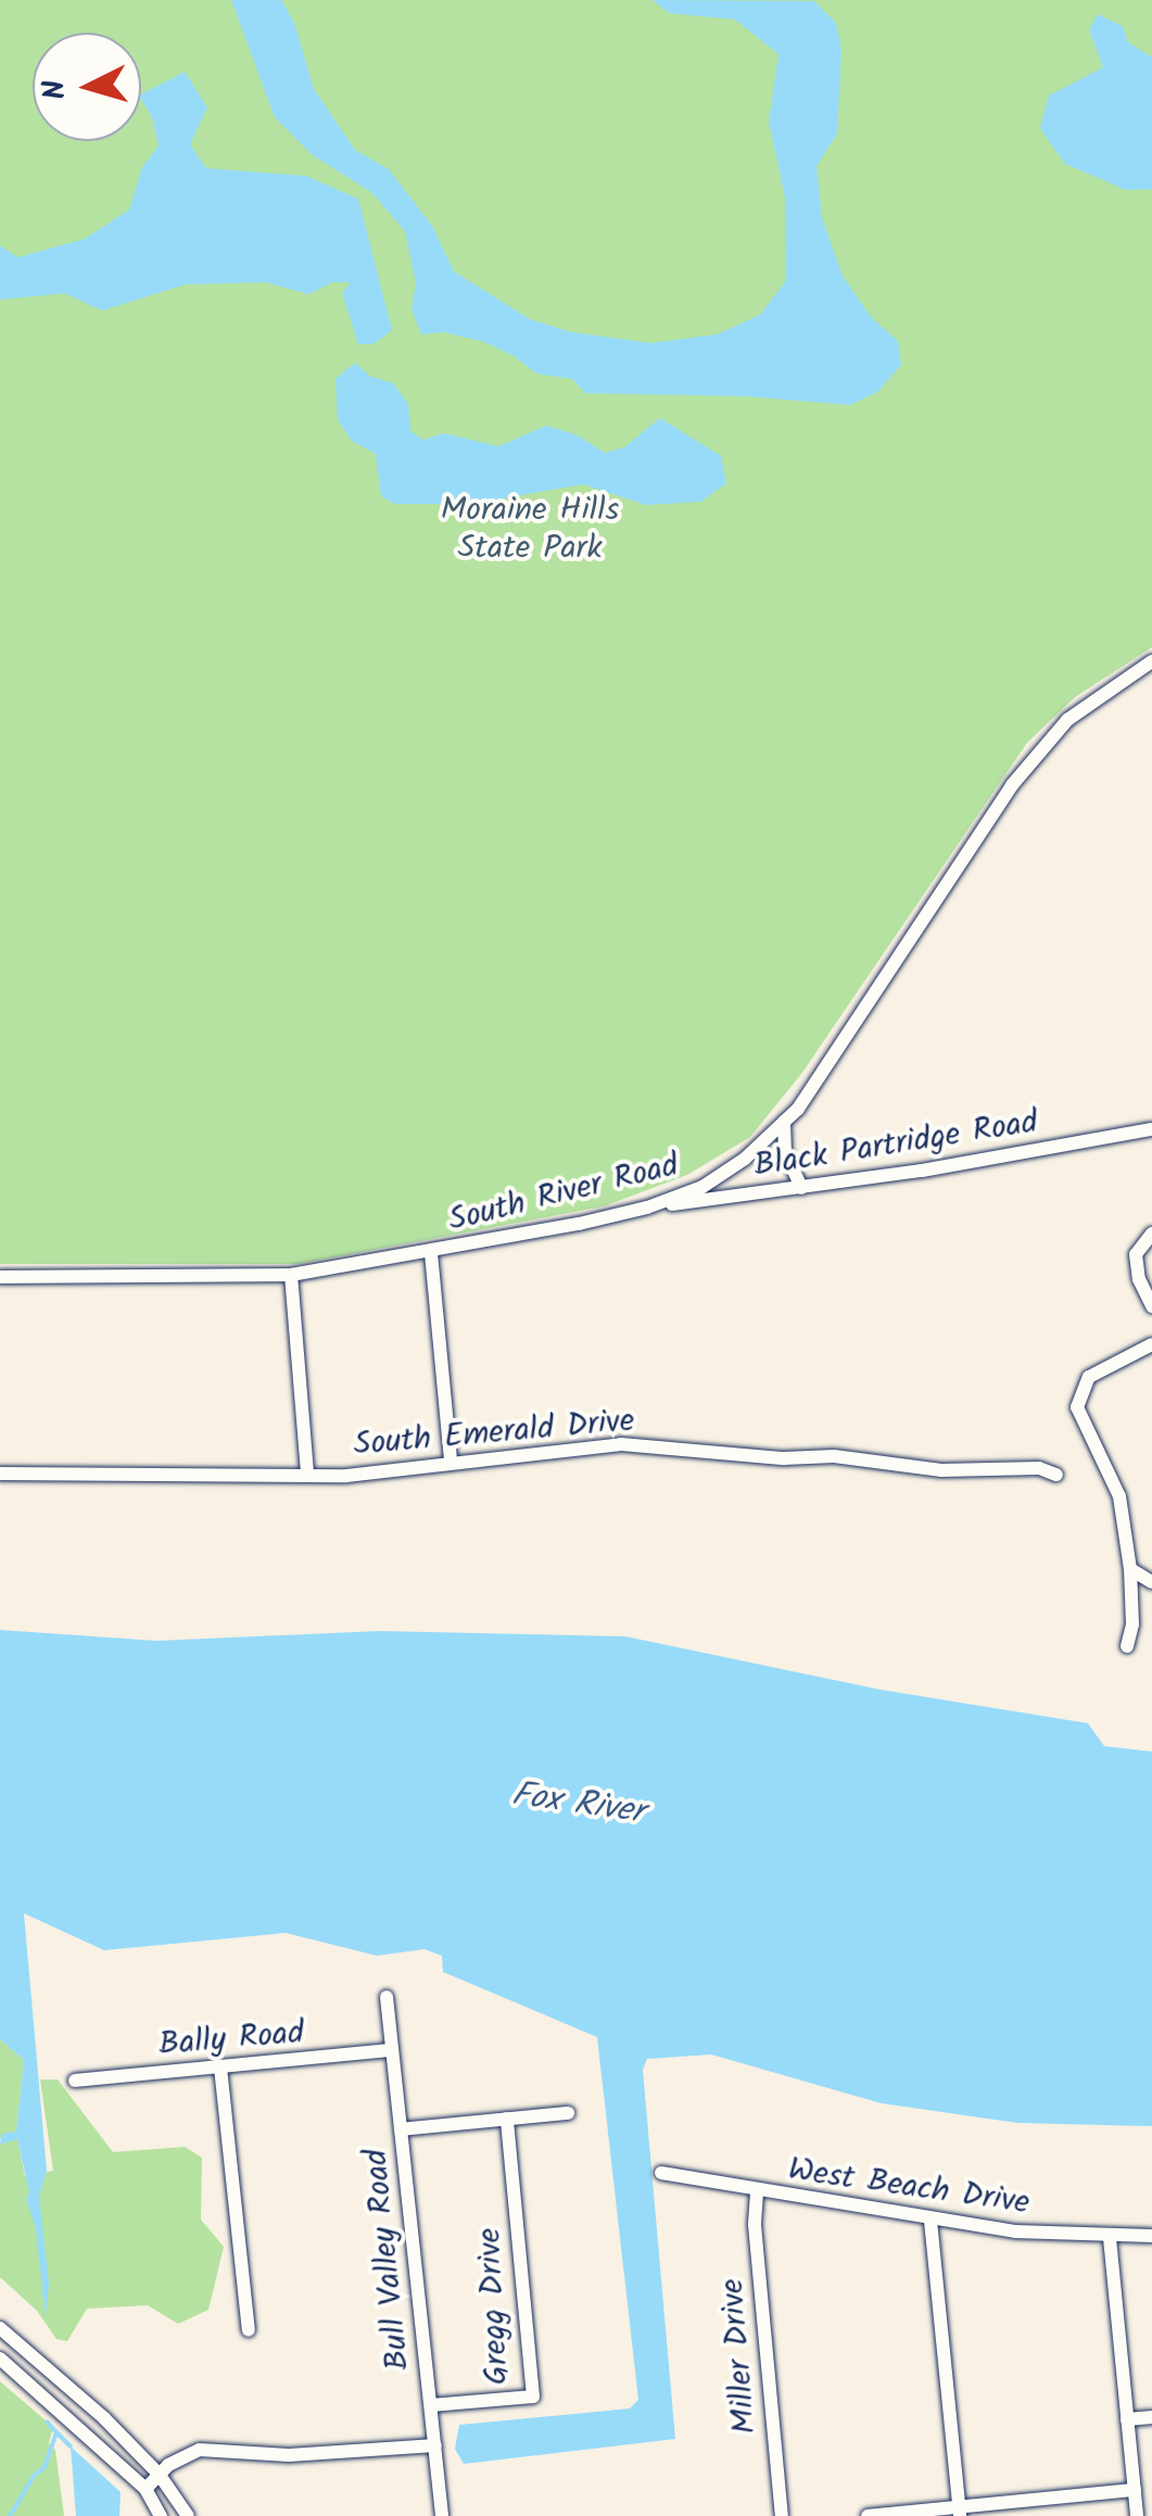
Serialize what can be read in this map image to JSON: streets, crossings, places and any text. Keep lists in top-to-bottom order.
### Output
{
  "streets": {
    "street": [
      "Black Partridge Road",
      "South River Road",
      "South Emerald Drive",
      "Bally Road",
      "West Beach Drive",
      "Bull Valley Road",
      "Gregg Drive",
      "Miller Drive"
    ]
  },
  "crossings": [
    ["Black Partridge Road", "South River Road"],
    ["Bally Road", "Bull Valley Road"],
    ["West Beach Drive", "Miller Drive"],
    ["Bull Valley Road", "Gregg Drive"]
  ],
  "water": ["Fox River"],
  "parks": ["Moraine Hills State Park"],
  "north": "left"
}
